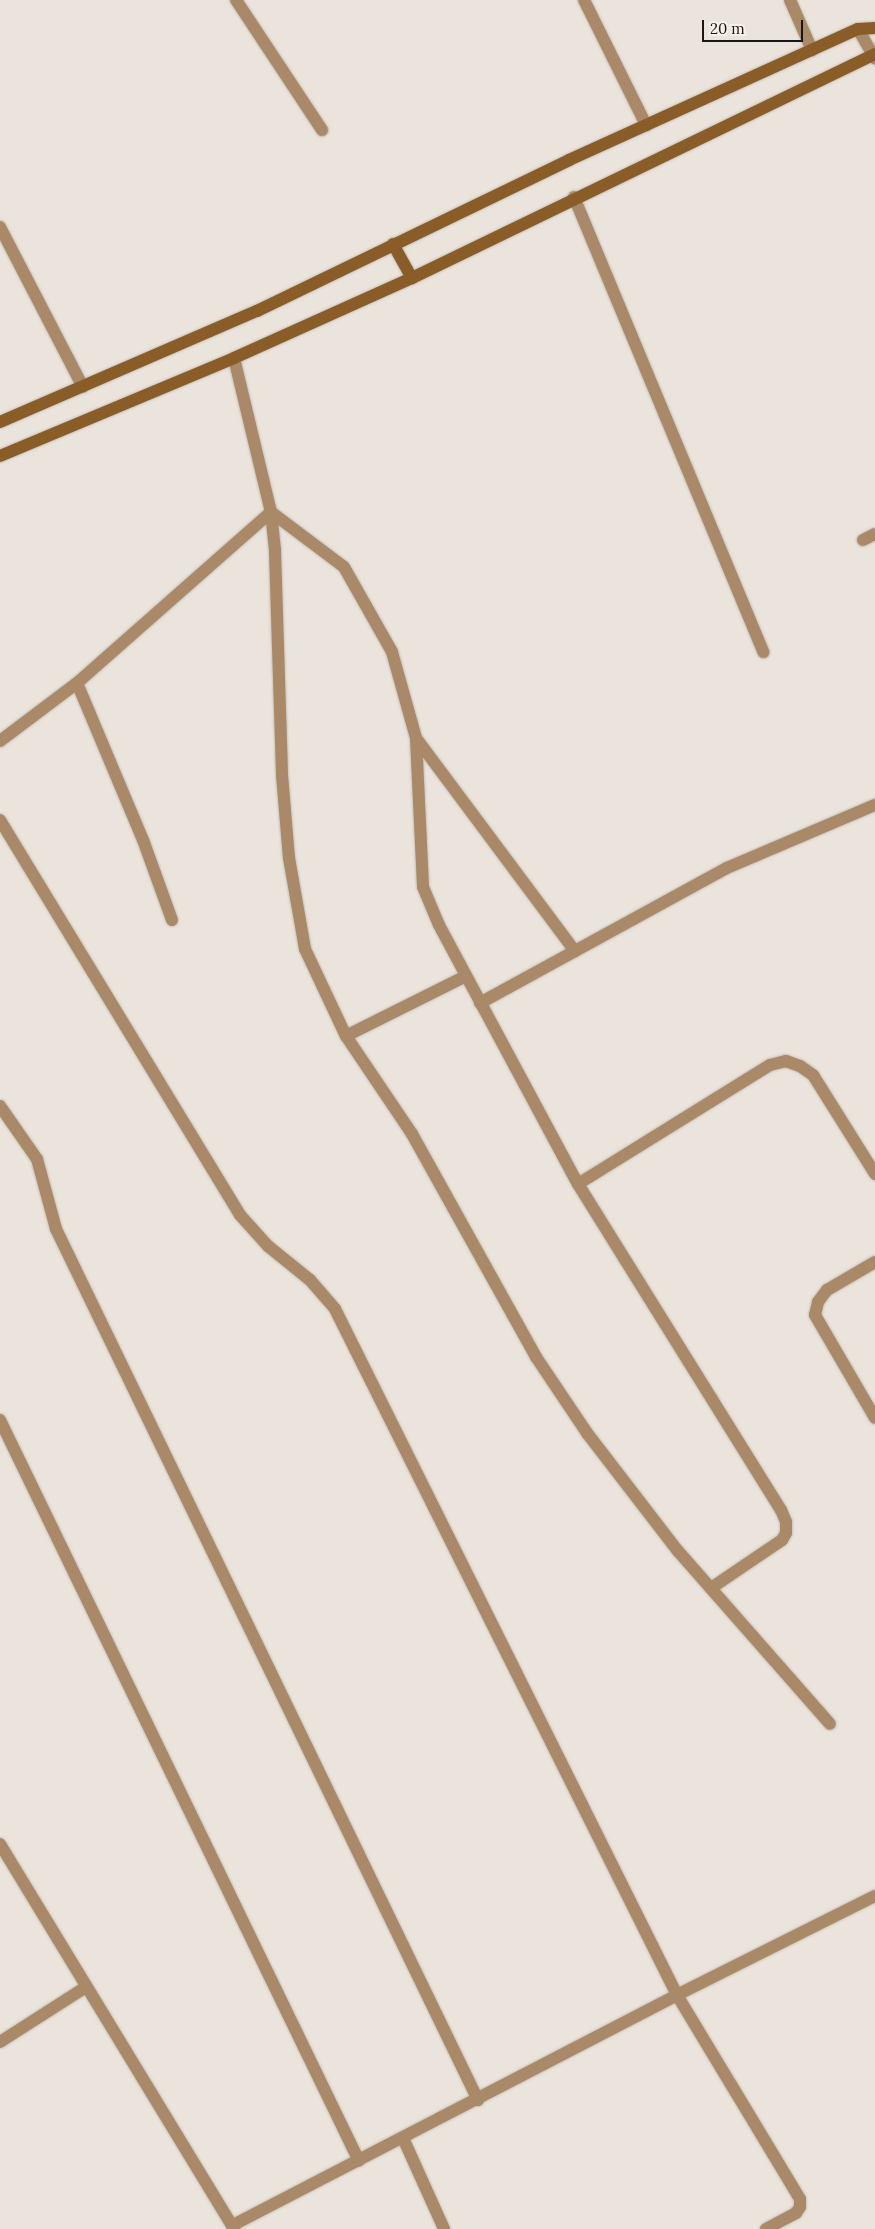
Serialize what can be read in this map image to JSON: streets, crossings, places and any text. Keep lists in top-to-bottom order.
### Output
{
  "scale_bar": "20 m"
}
